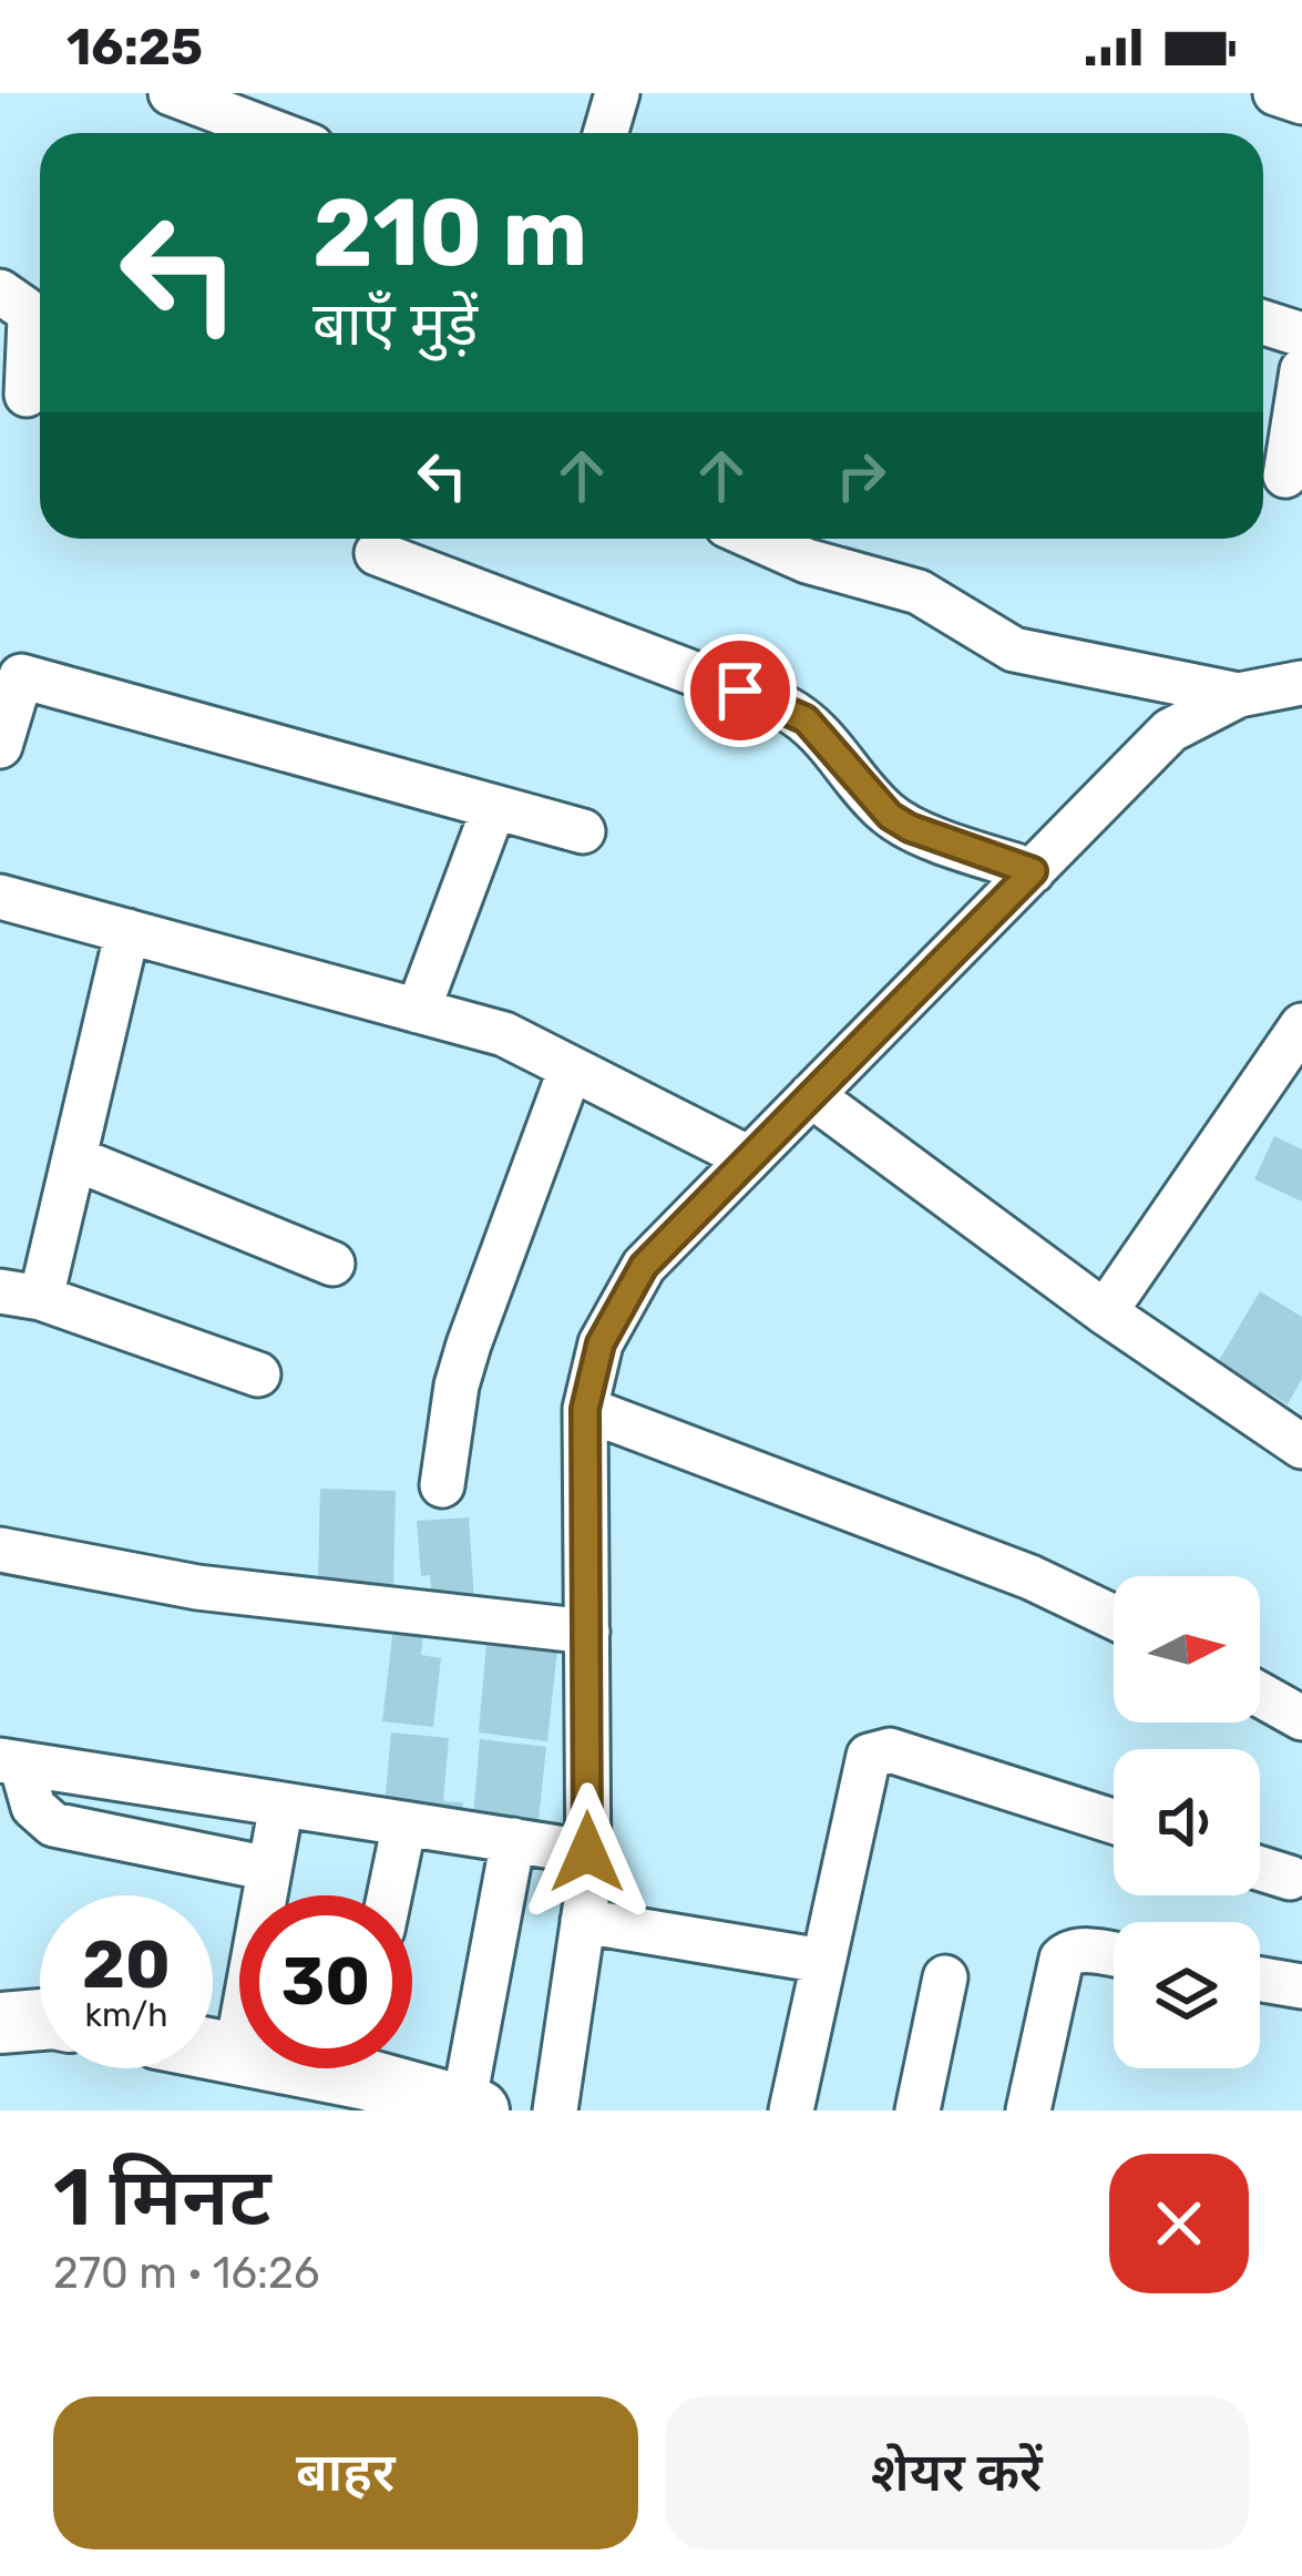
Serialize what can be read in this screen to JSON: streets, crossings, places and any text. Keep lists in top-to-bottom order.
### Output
{
  "north": "right",
  "page": {
    "status": "16:25",
    "turn": ["210 m", "बाएँ मुड़ें"],
    "speed": "20 km/h",
    "limit": "30",
    "heading": ["1 मिनट", "270 m · 16:26"],
    "buttons": ["बाहर", "शेयर करें"]
  }
}
